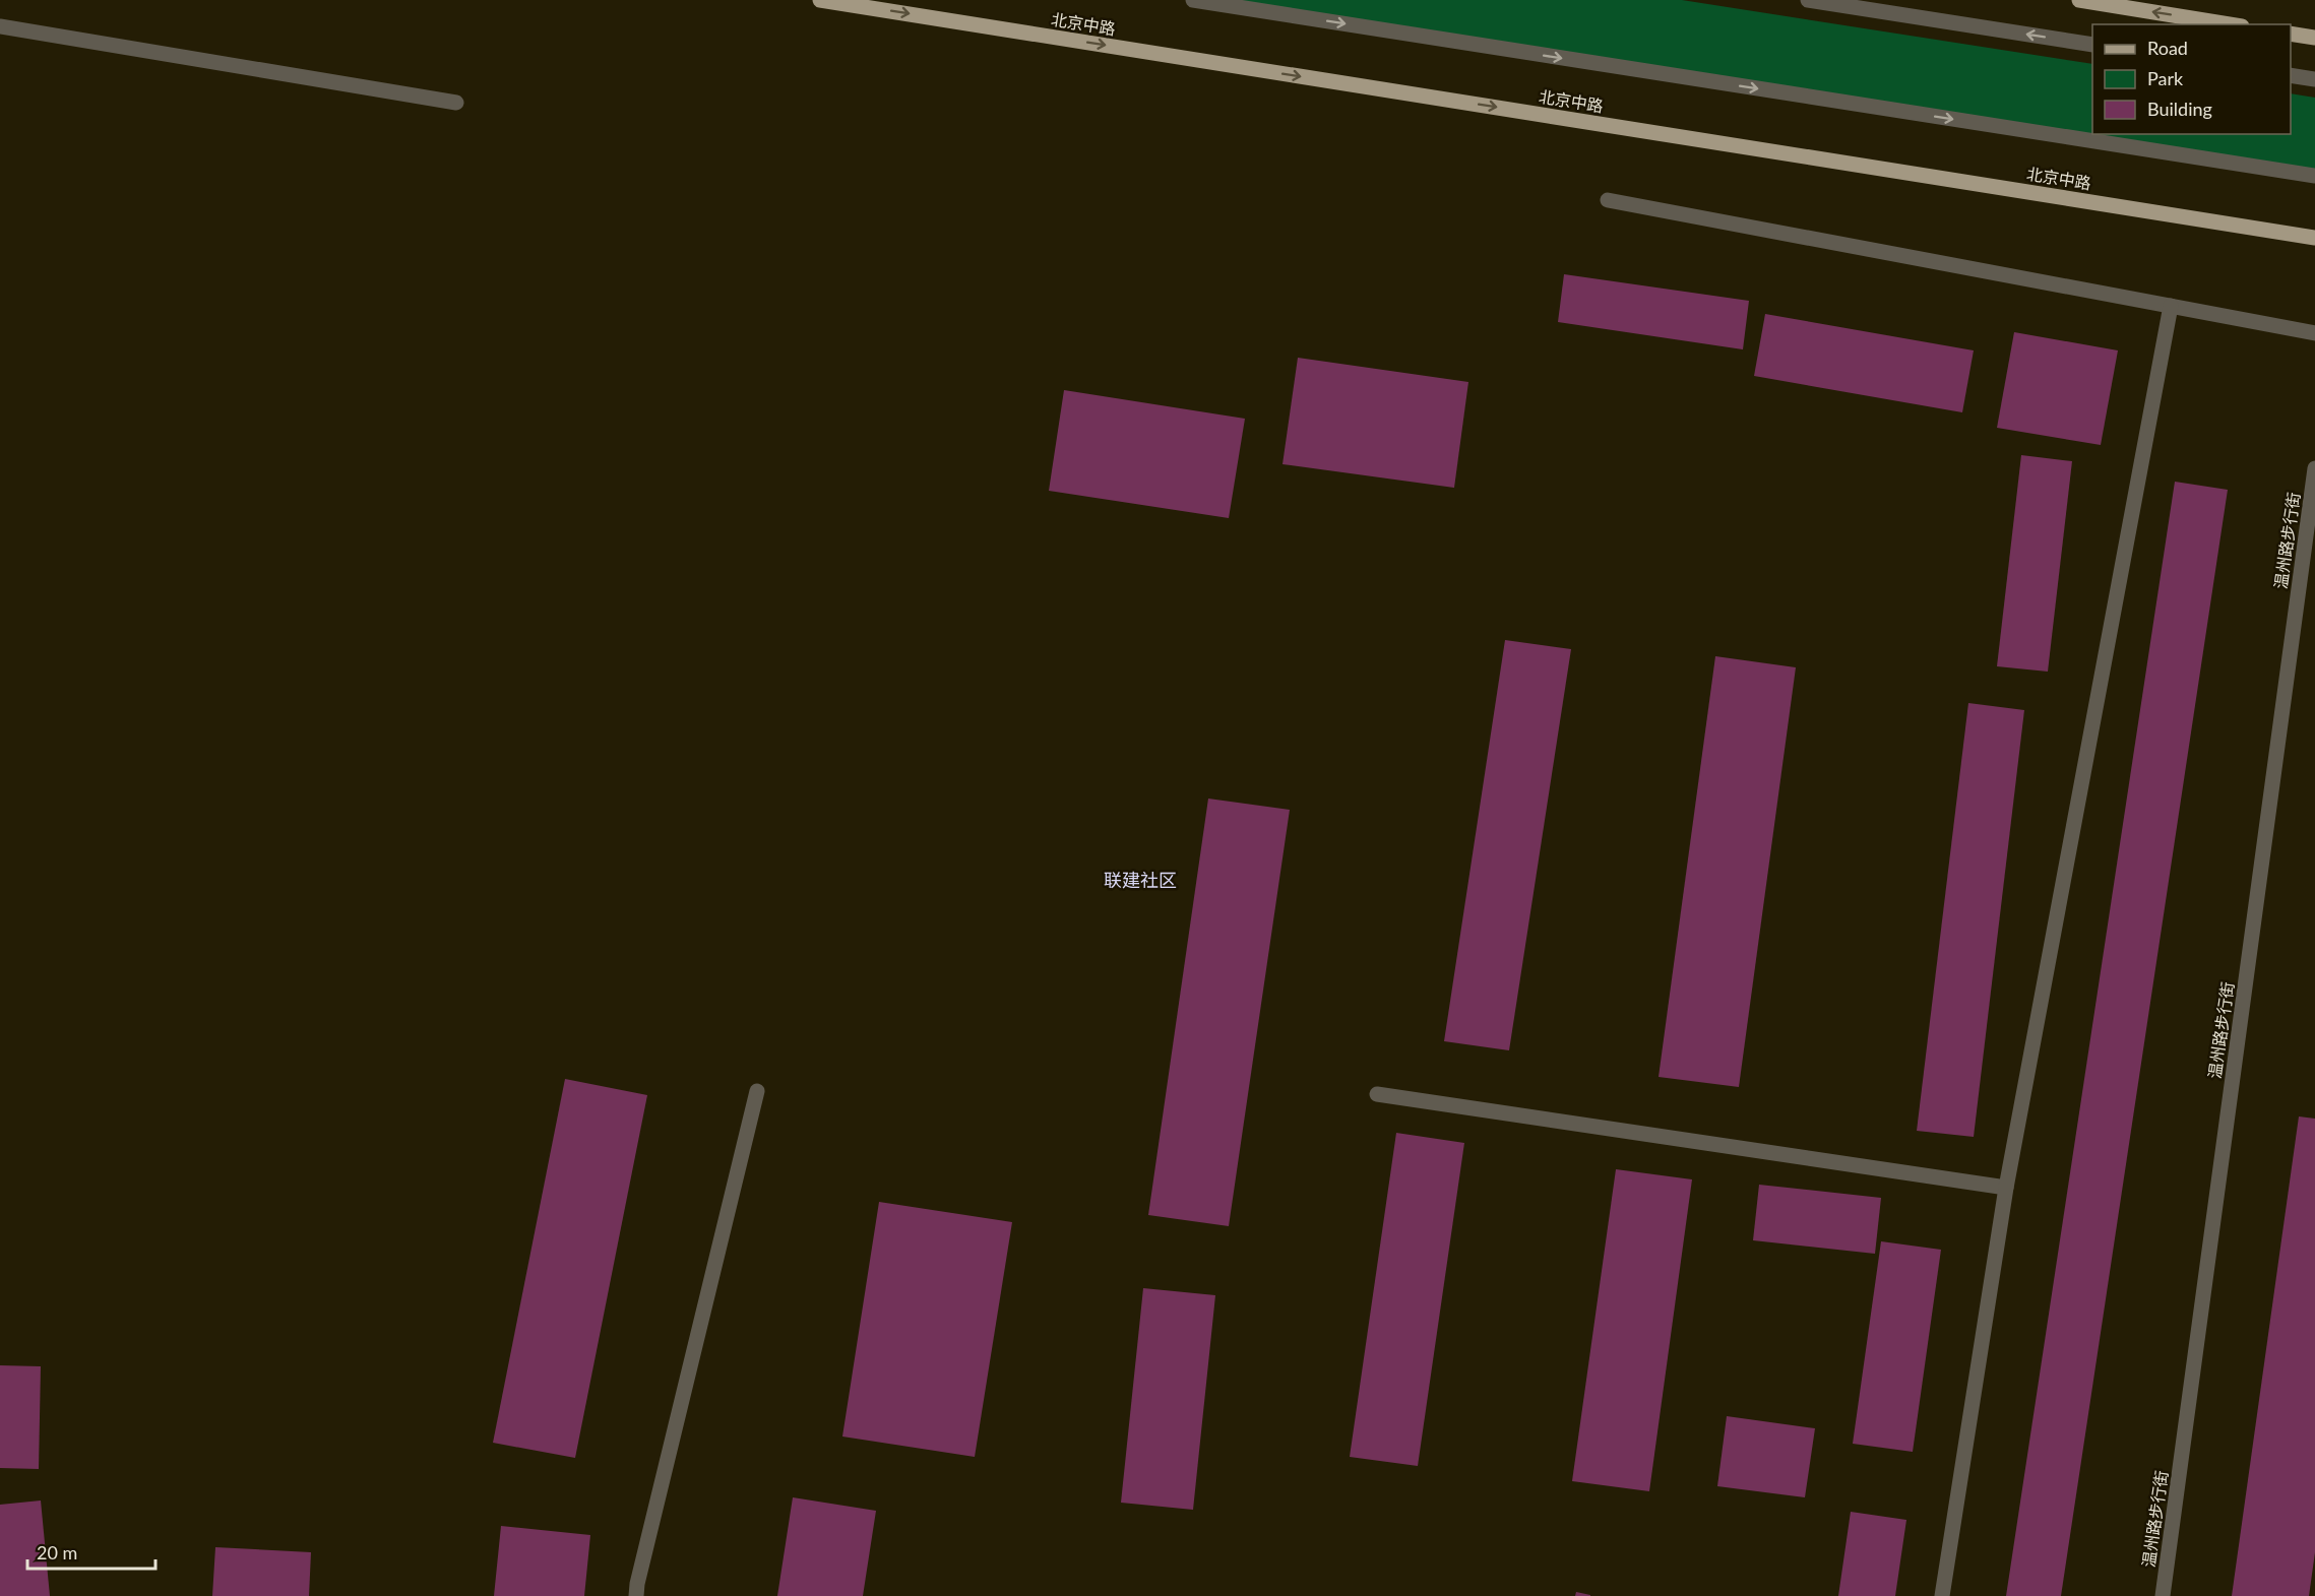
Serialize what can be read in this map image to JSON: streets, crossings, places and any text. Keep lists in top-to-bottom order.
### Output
{
  "streets": {
    "main road": ["北京中路"],
    "street": ["温州路步行街"]
  },
  "one_way": ["北京中路"],
  "districts": ["联建社区"],
  "legend": ["Road", "Park", "Building"],
  "scale_bar": "20 m"
}
